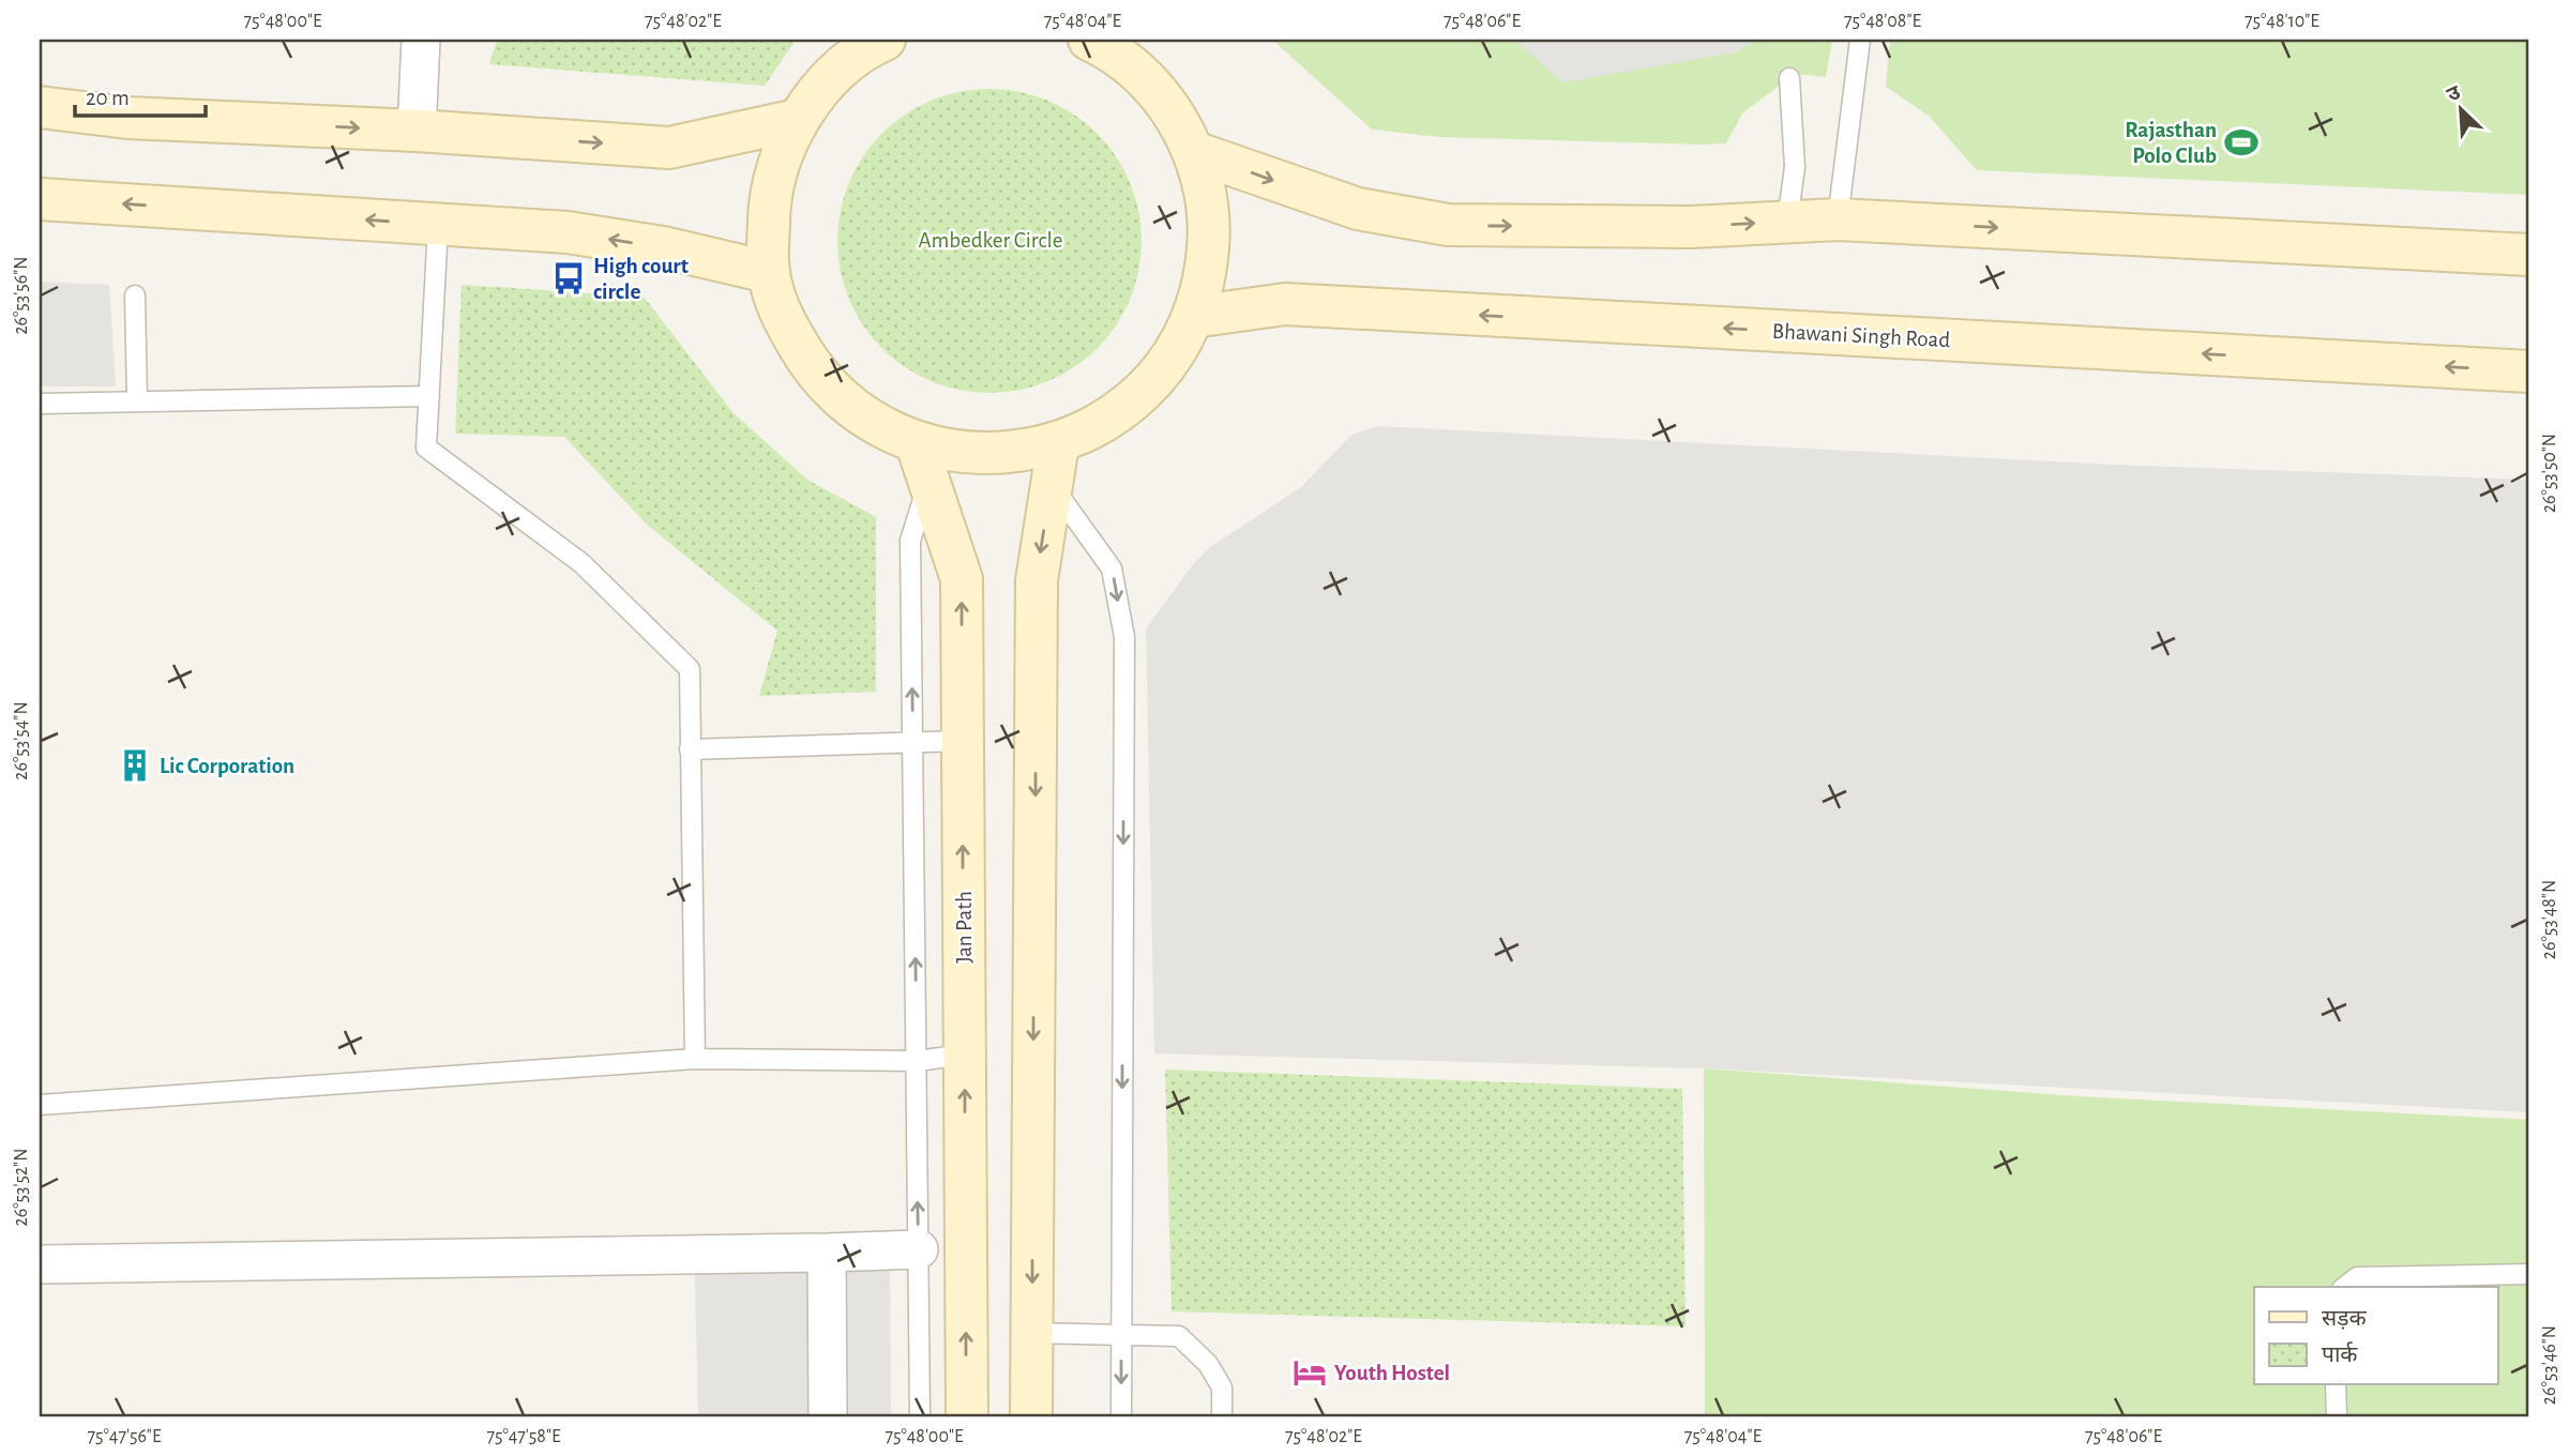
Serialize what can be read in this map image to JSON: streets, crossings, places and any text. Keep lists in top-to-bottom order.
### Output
{
  "streets": {
    "main road": ["Bhawani Singh Road", "Jan Path"]
  },
  "parks": ["Ambedker Circle"],
  "places": {
    "sports": ["Rajasthan Polo Club"],
    "bus stop": ["High court circle"],
    "building": ["Lic Corporation"],
    "hotel": ["Youth Hostel"]
  },
  "legend": ["सड़क", "पार्क"],
  "scale_bar": "20 m",
  "north": "top left",
  "coordinates": [
    "75°48'00\"E",
    "75°48'02\"E",
    "75°48'04\"E",
    "75°48'06\"E",
    "75°48'08\"E",
    "75°48'10\"E",
    "26°53'56\"N",
    "26°53'50\"N",
    "26°53'54\"N",
    "26°53'48\"N",
    "26°53'52\"N",
    "26°53'46\"N",
    "75°47'56\"E",
    "75°47'58\"E"
  ]
}
